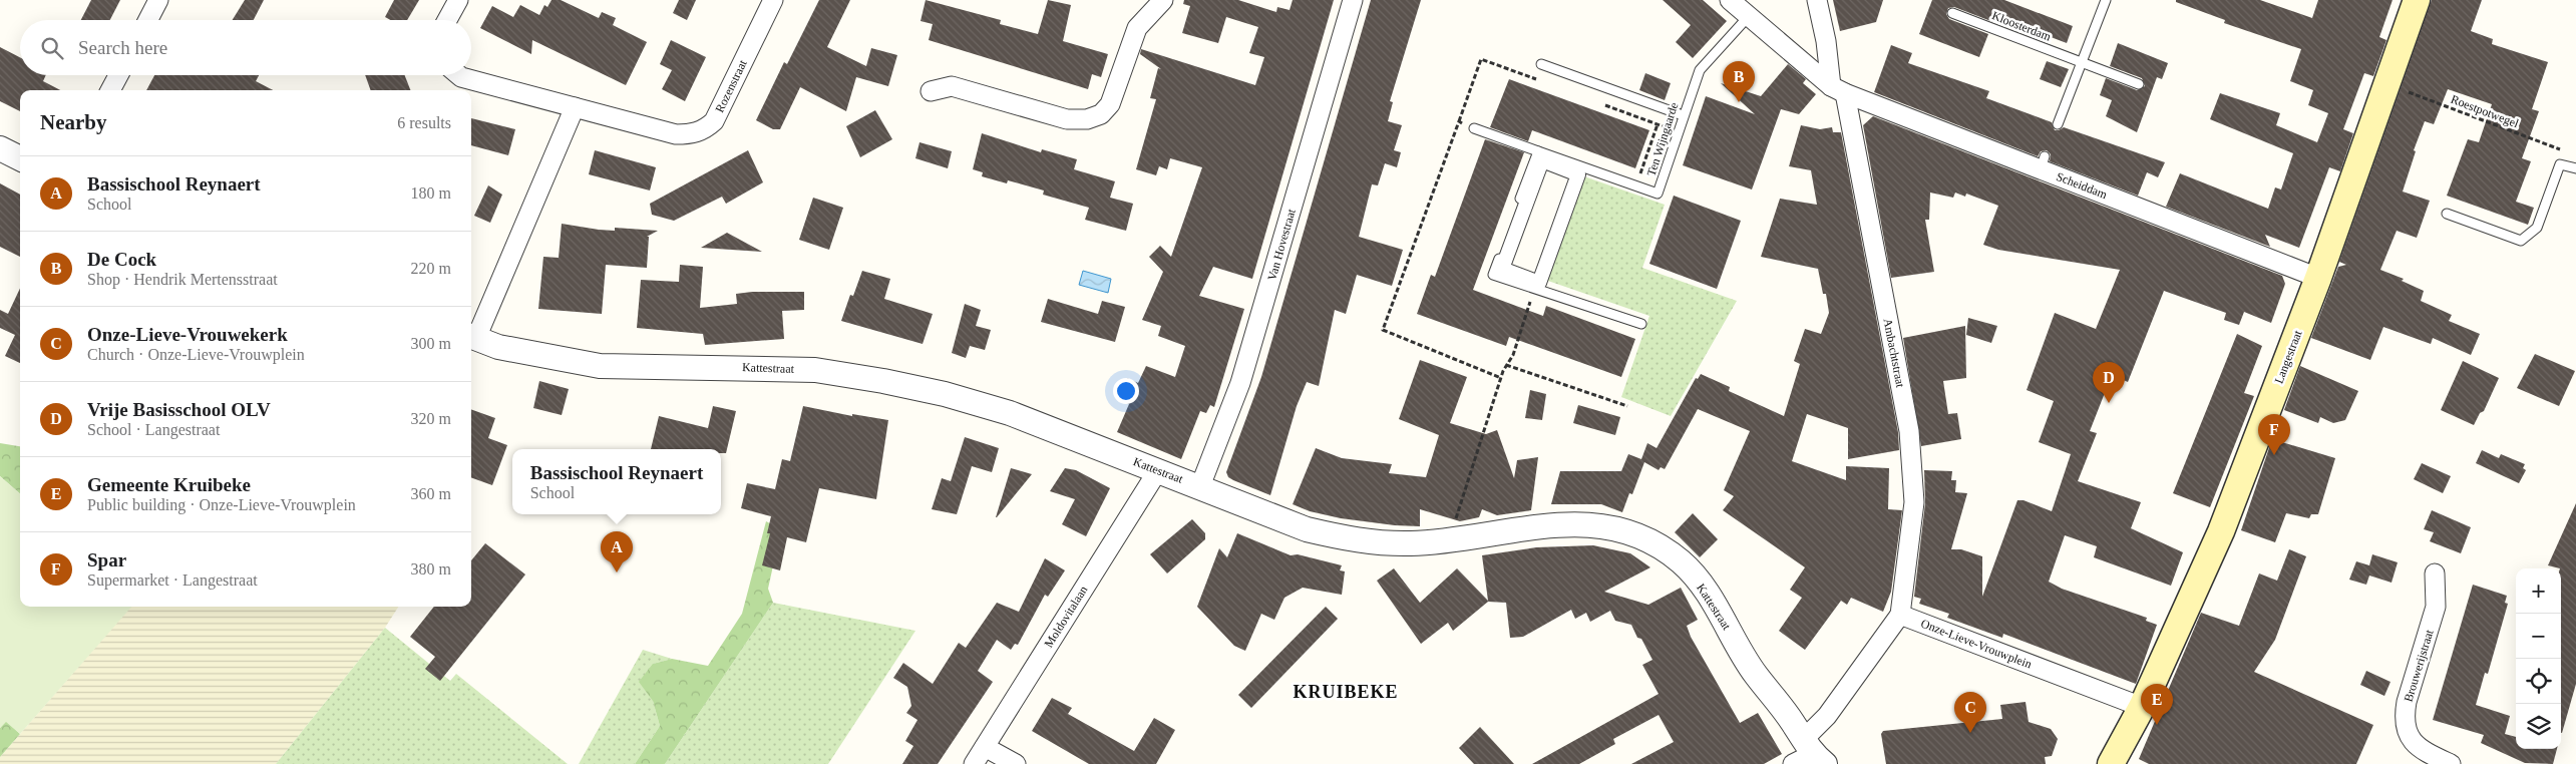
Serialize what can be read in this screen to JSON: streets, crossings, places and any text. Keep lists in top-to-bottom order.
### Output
{
  "streets": {
    "main road": ["Langestraat"],
    "street": [
      "Rozenstraat",
      "Scheiddam",
      "Van Hovestraat",
      "Ambachtstraat",
      "Kattestraat",
      "Moldovitalaan",
      "Onze-Lieve-Vrouwplein",
      "Brouwerijstraat"
    ],
    "lane": ["Kloosterdam", "Ten Wijngaarde"],
    "path": ["Roestpotwegel"]
  },
  "crossings": [
    ["Roestpotwegel", "Langestraat"],
    ["Ten Wijngaarde", "Scheiddam"],
    ["Scheiddam", "Ambachtstraat"],
    ["Scheiddam", "Langestraat"],
    ["Van Hovestraat", "Kattestraat"],
    ["Ambachtstraat", "Onze-Lieve-Vrouwplein"],
    ["Langestraat", "Onze-Lieve-Vrouwplein"],
    ["Kattestraat", "Moldovitalaan"]
  ],
  "districts": ["KRUIBEKE"],
  "page": {
    "search": "Search here",
    "pins": [
      "B",
      "D",
      "F",
      "A",
      "E",
      "C"
    ],
    "heading": ["Nearby", "6 results"],
    "list": [
      {
        "mark": "A",
        "name": "Bassischool Reynaert",
        "note": "School",
        "value": "180 m"
      },
      {
        "mark": "B",
        "name": "De Cock",
        "note": "Shop · Hendrik Mertensstraat",
        "value": "220 m"
      },
      {
        "mark": "C",
        "name": "Onze-Lieve-Vrouwekerk",
        "note": "Church · Onze-Lieve-Vrouwplein",
        "value": "300 m"
      },
      {
        "mark": "D",
        "name": "Vrije Basisschool OLV",
        "note": "School · Langestraat",
        "value": "320 m"
      },
      {
        "mark": "E",
        "name": "Gemeente Kruibeke",
        "note": "Public building · Onze-Lieve-Vrouwplein",
        "value": "360 m"
      },
      {
        "mark": "F",
        "name": "Spar",
        "note": "Supermarket · Langestraat",
        "value": "380 m"
      }
    ],
    "popup": ["Bassischool Reynaert", "School"],
    "map_buttons": ["+", "−"]
  }
}
